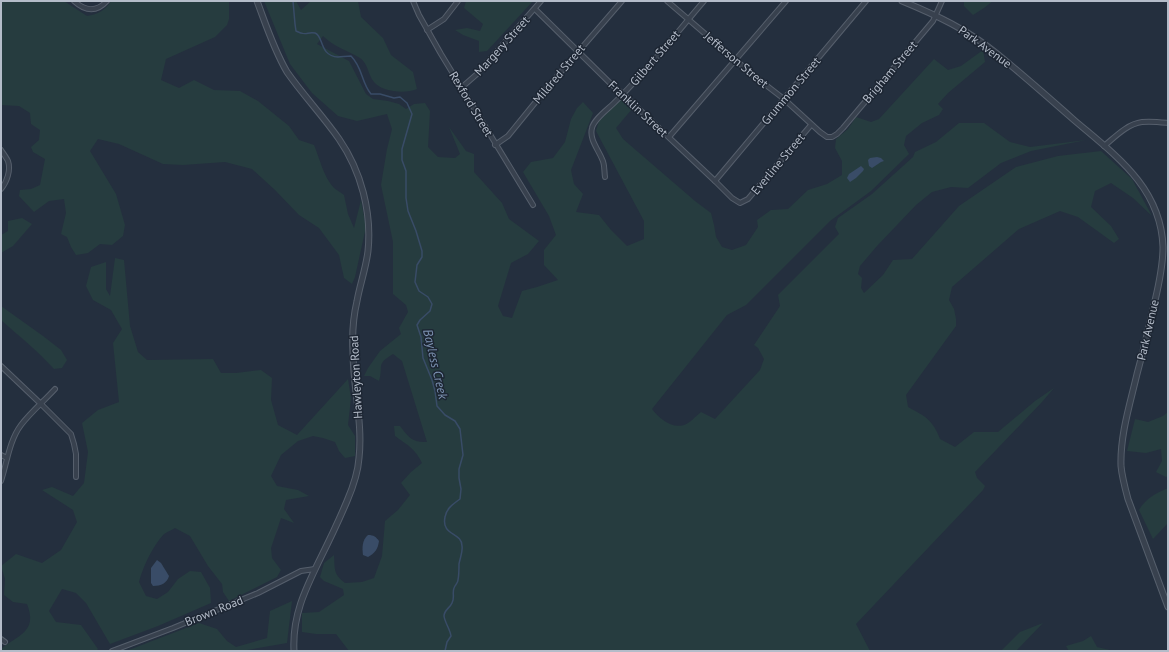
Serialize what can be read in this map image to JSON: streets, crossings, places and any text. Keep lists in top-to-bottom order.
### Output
{
  "streets": {
    "street": [
      "Margery Street",
      "Park Avenue",
      "Gilbert Street",
      "Jefferson Street",
      "Brigham Street",
      "Mildred Street",
      "Grummon Street",
      "Rexford Street",
      "Franklin Street",
      "Everline Street",
      "Hawleyton Road",
      "Brown Road"
    ]
  },
  "crossings": [
    ["Margery Street", "Rexford Street"],
    ["Margery Street", "Franklin Street"],
    ["Park Avenue", "Brigham Street"],
    ["Gilbert Street", "Jefferson Street"],
    ["Gilbert Street", "Franklin Street"],
    ["Jefferson Street", "Brigham Street"],
    ["Jefferson Street", "Grummon Street"],
    ["Jefferson Street", "Everline Street"],
    ["Mildred Street", "Rexford Street"],
    ["Mildred Street", "Franklin Street"],
    ["Grummon Street", "Franklin Street"],
    ["Franklin Street", "Everline Street"],
    ["Hawleyton Road", "Brown Road"]
  ],
  "water": ["Bayless Creek"]
}
